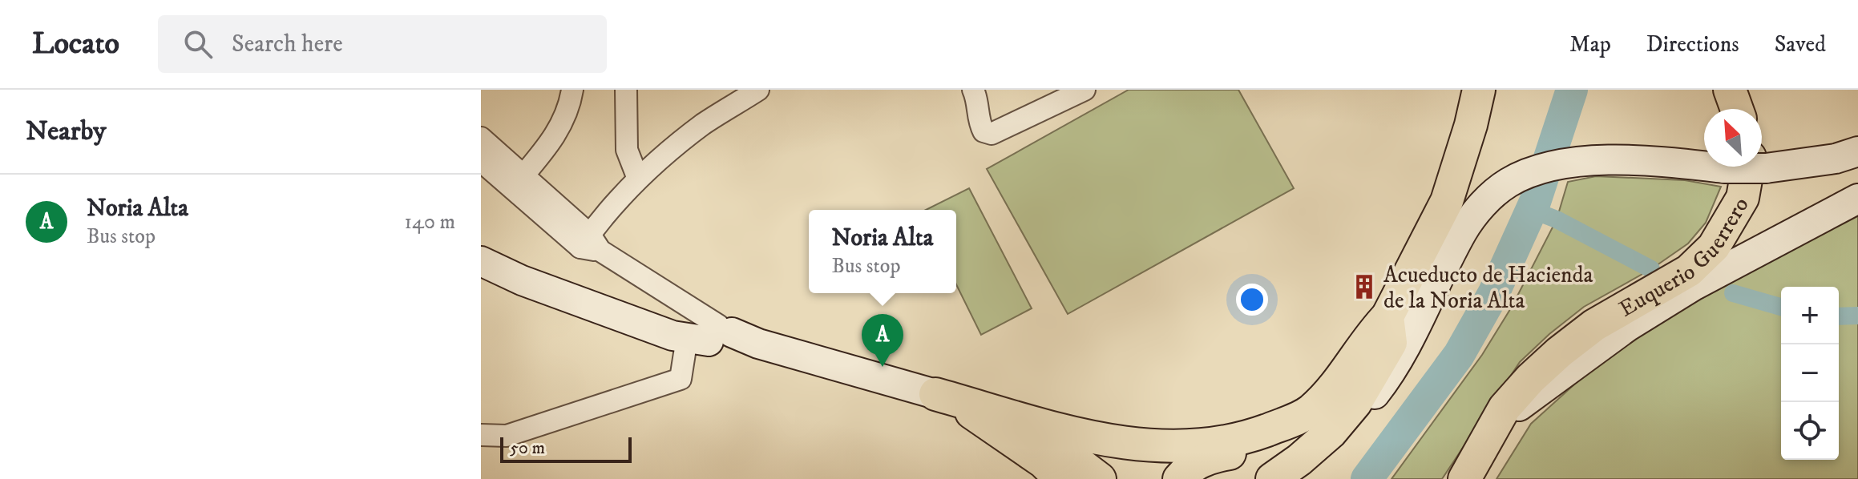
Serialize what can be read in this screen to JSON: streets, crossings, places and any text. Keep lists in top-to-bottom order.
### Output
{
  "streets": {
    "main road": ["Euquerio Guerrero"]
  },
  "places": {
    "building": ["Acueducto de Hacienda de la Noria Alta"]
  },
  "scale_bar": "50 m",
  "north": "top left",
  "page": {
    "header": "Locato",
    "search": "Search here",
    "nav": ["Map", "Directions", "Saved"],
    "heading": "Nearby",
    "list": [
      {
        "mark": "A",
        "name": "Noria Alta",
        "note": "Bus stop",
        "value": "140 m"
      }
    ],
    "popup": ["Noria Alta", "Bus stop"],
    "map_buttons": ["+", "−"],
    "pins": "A",
    "scale": "50 m"
  }
}
